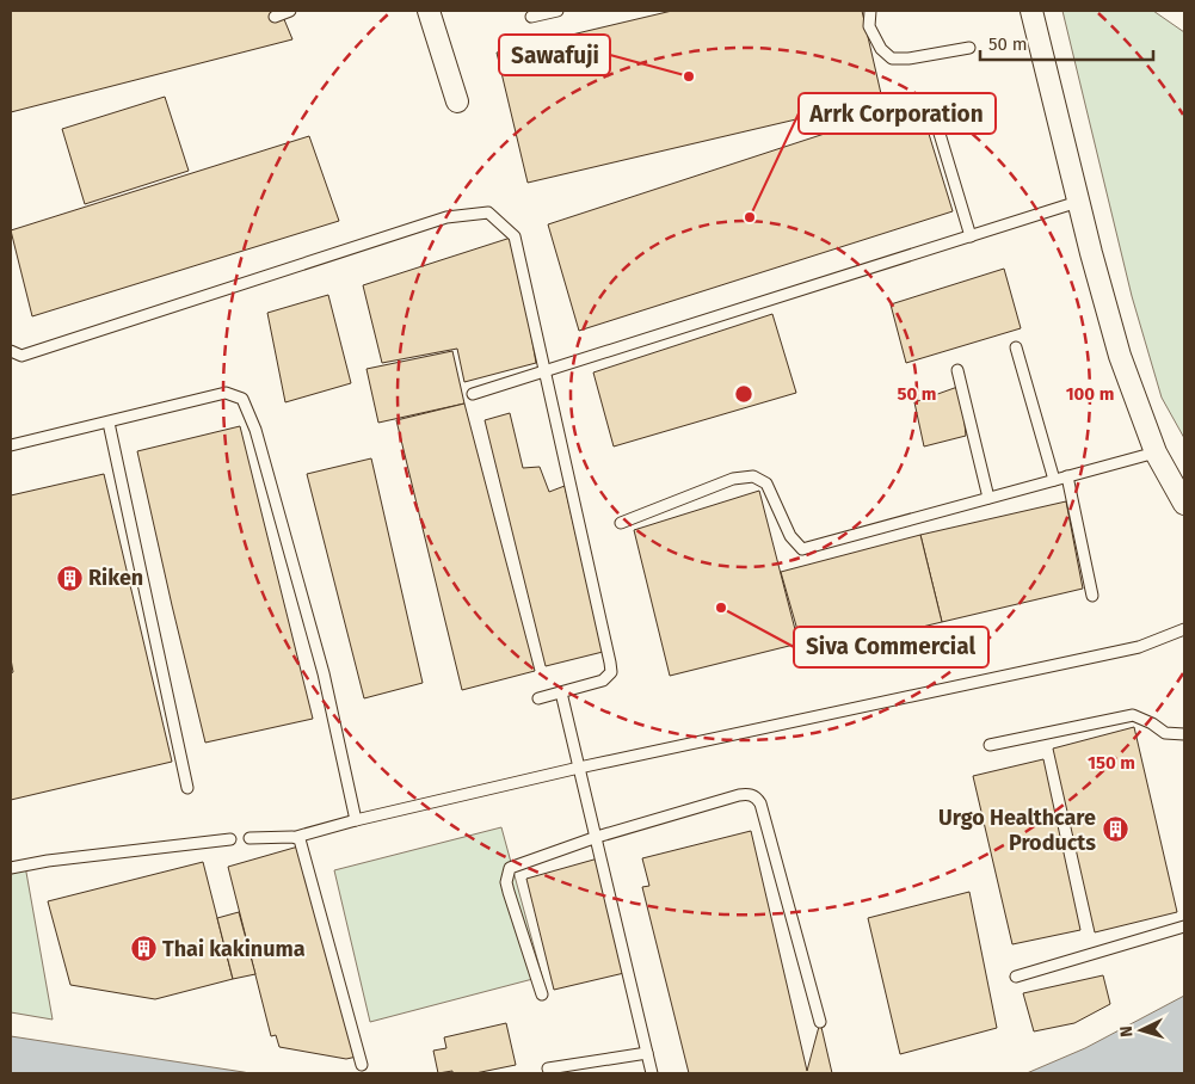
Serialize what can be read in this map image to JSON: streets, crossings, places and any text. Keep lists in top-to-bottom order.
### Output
{
  "places": {
    "other": ["Sawafuji", "Arrk Corporation", "Siva Commercial"],
    "building": ["Riken", "Urgo Healthcare Products", "Thai kakinuma"]
  },
  "scale_bar": "50 m",
  "north": "left",
  "rings": ["50 m", "100 m", "150 m"]
}
